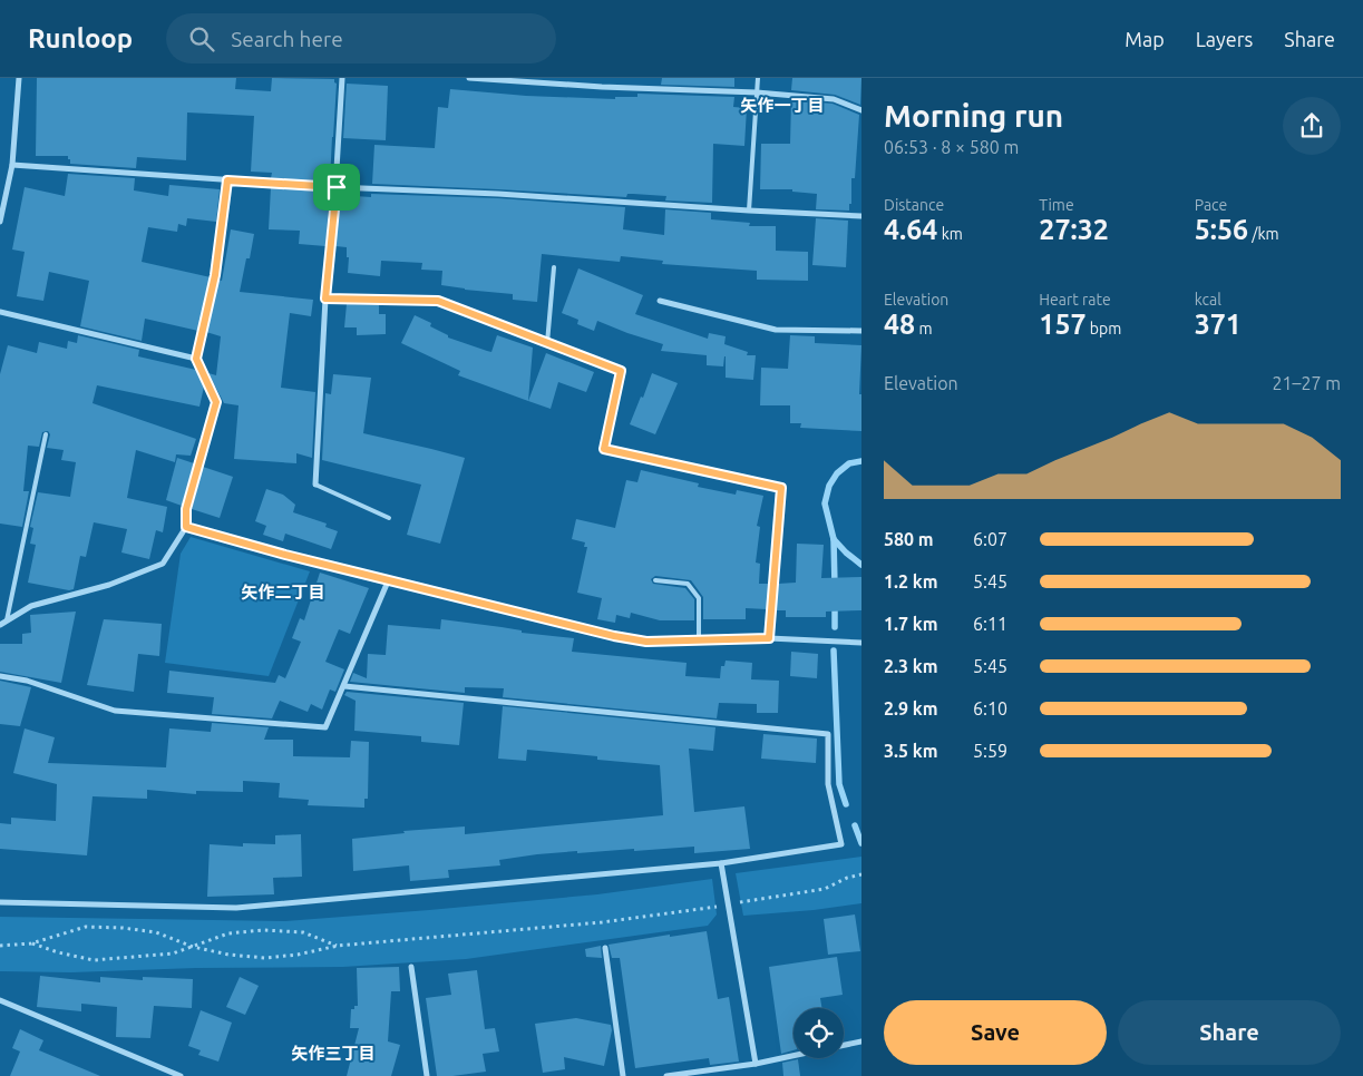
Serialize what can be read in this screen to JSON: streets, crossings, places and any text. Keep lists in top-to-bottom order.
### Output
{
  "districts": ["矢作一丁目", "矢作二丁目", "矢作三丁目"],
  "page": {
    "header": "Runloop",
    "search": "Search here",
    "nav": ["Map", "Layers", "Share"],
    "heading": ["Morning run", "06:53 · 8 × 580 m"],
    "stats": [
      ["Distance", "4.64 km"],
      ["Time", "27:32"],
      ["Pace", "5:56 /km"],
      ["Elevation", "48 m"],
      ["Heart rate", "157 bpm"],
      ["kcal", "371"]
    ],
    "chart": ["Elevation", "21–27 m"],
    "list": [
      {
        "name": "580 m",
        "note": "6:07"
      },
      {
        "name": "1.2 km",
        "note": "5:45"
      },
      {
        "name": "1.7 km",
        "note": "6:11"
      },
      {
        "name": "2.3 km",
        "note": "5:45"
      },
      {
        "name": "2.9 km",
        "note": "6:10"
      },
      {
        "name": "3.5 km",
        "note": "5:59"
      }
    ],
    "buttons": ["Save", "Share"]
  }
}
